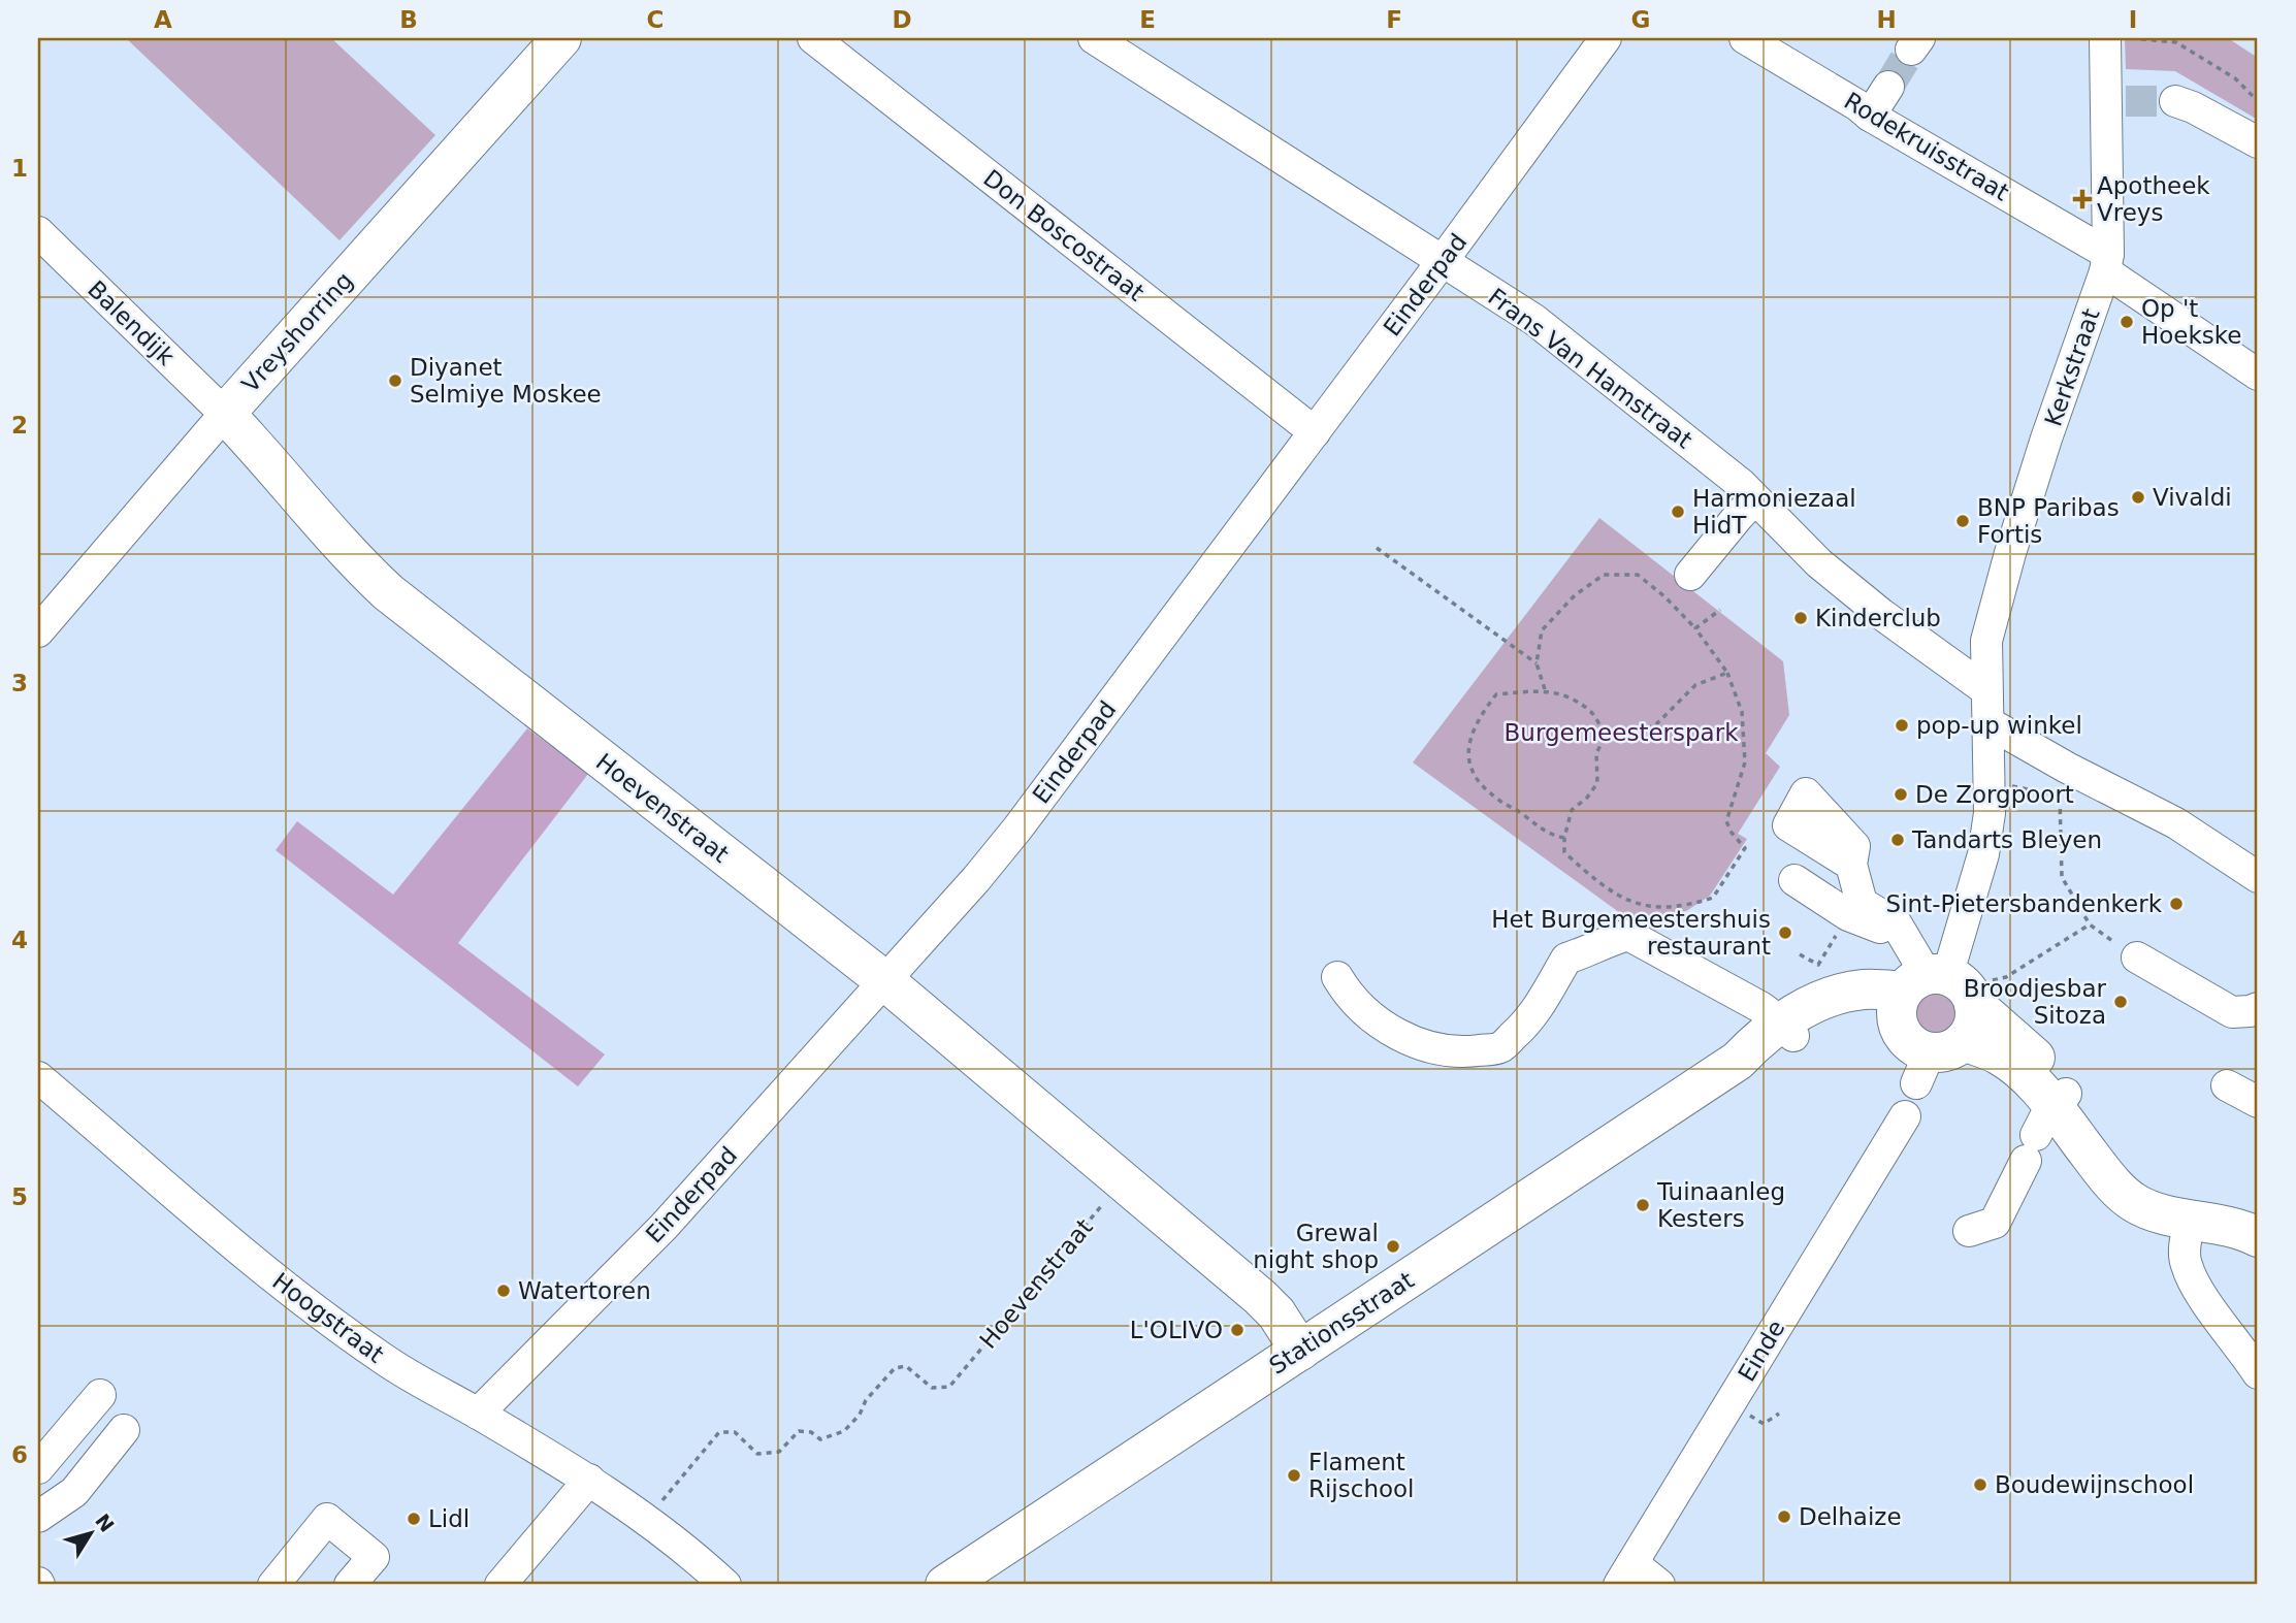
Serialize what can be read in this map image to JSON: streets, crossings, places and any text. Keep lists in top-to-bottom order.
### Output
{
  "streets": {
    "main road": ["Vreyshorring", "Hoevenstraat", "Stationsstraat"],
    "street": [
      "Rodekruisstraat",
      "Don Boscostraat",
      "Einderpad",
      "Balendijk",
      "Kerkstraat",
      "Frans Van Hamstraat",
      "Hoogstraat",
      "Einde"
    ]
  },
  "crossings": [
    ["Rodekruisstraat", "Kerkstraat"],
    ["Don Boscostraat", "Einderpad"],
    ["Einderpad", "Frans Van Hamstraat"],
    ["Einderpad", "Hoevenstraat"],
    ["Einderpad", "Hoogstraat"],
    ["Balendijk", "Vreyshorring"],
    ["Balendijk", "Hoevenstraat"],
    ["Vreyshorring", "Hoevenstraat"],
    ["Kerkstraat", "Frans Van Hamstraat"],
    ["Hoevenstraat", "Hoogstraat"],
    ["Hoevenstraat", "Stationsstraat"]
  ],
  "parks": ["Burgemeesterspark"],
  "places": {
    "health": ["Apotheek Vreys"],
    "other": [
      "Op 't Hoekske",
      "Diyanet Selmiye Moskee",
      "Vivaldi",
      "Harmoniezaal HidT",
      "BNP Paribas Fortis",
      "Kinderclub",
      "pop-up winkel",
      "De Zorgpoort",
      "Tandarts Bleyen",
      "Sint-Pietersbandenkerk",
      "Het Burgemeestershuis restaurant",
      "Broodjesbar Sitoza",
      "Tuinaanleg Kesters",
      "Grewal night shop",
      "Watertoren",
      "L'OLIVO",
      "Flament Rijschool",
      "Boudewijnschool",
      "Delhaize",
      "Lidl"
    ]
  },
  "north": "top right",
  "grid": {
    "columns": [
      "A",
      "B",
      "C",
      "D",
      "E",
      "F",
      "G",
      "H",
      "I"
    ],
    "rows": [
      "1",
      "2",
      "3",
      "4",
      "5",
      "6"
    ]
  }
}
